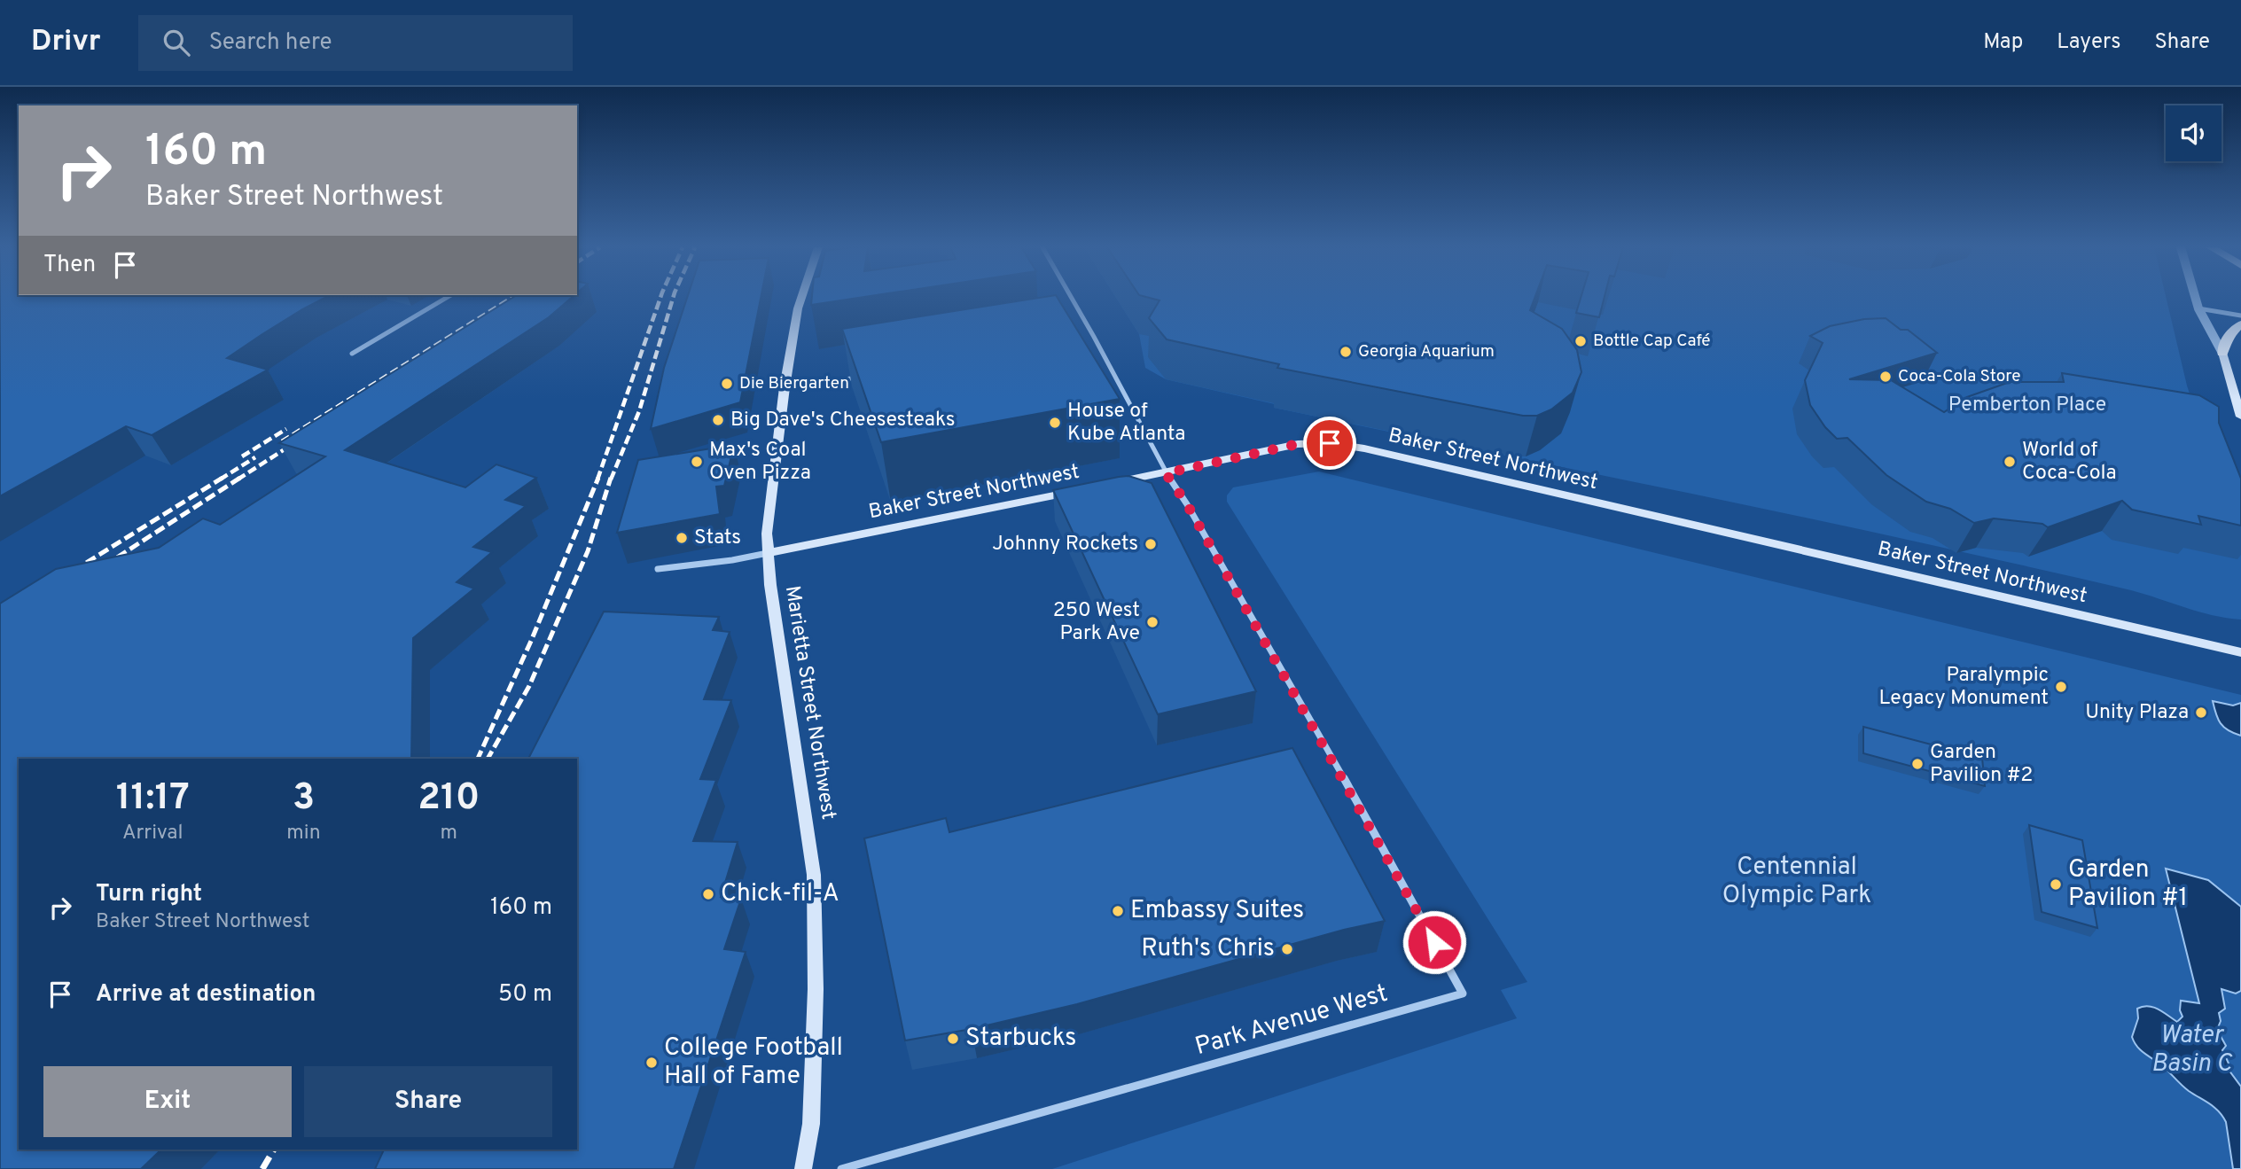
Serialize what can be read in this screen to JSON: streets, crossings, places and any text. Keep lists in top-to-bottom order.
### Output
{
  "streets": {
    "main road": ["Baker Street Northwest", "Marietta Street Northwest"],
    "street": ["Park Avenue West"]
  },
  "crossings": [
    ["Baker Street Northwest", "Marietta Street Northwest"],
    ["Baker Street Northwest", "Park Avenue West"]
  ],
  "water": ["Water Basin C"],
  "parks": ["Pemberton Place", "Centennial Olympic Park"],
  "places": [
    "Bottle Cap Café",
    "Georgia Aquarium",
    "Coca‑Cola Store",
    "Die Biergarten",
    "Big Dave's Cheesesteaks",
    "House of Kube Atlanta",
    "Max's Coal Oven Pizza",
    "World of Coca-Cola",
    "Stats",
    "Johnny Rockets",
    "250 West Park Ave",
    "Paralympic Legacy Monument",
    "Unity Plaza",
    "Garden Pavilion #2",
    "Garden Pavilion #1",
    "Chick-fil-A",
    "Embassy Suites",
    "Ruth's Chris",
    "Starbucks",
    "College Football Hall of Fame"
  ],
  "page": {
    "header": "Drivr",
    "search": "Search here",
    "nav": ["Map", "Layers", "Share"],
    "turn": ["160 m", "Baker Street Northwest"],
    "then": "Then",
    "eta": [
      "11:17",
      "Arrival",
      "3",
      "min",
      "210",
      "m"
    ],
    "list": [
      {
        "name": "Turn right",
        "note": "Baker Street Northwest",
        "value": "160 m"
      },
      {
        "name": "Arrive at destination",
        "value": "50 m"
      }
    ],
    "buttons": ["Exit", "Share"]
  }
}
